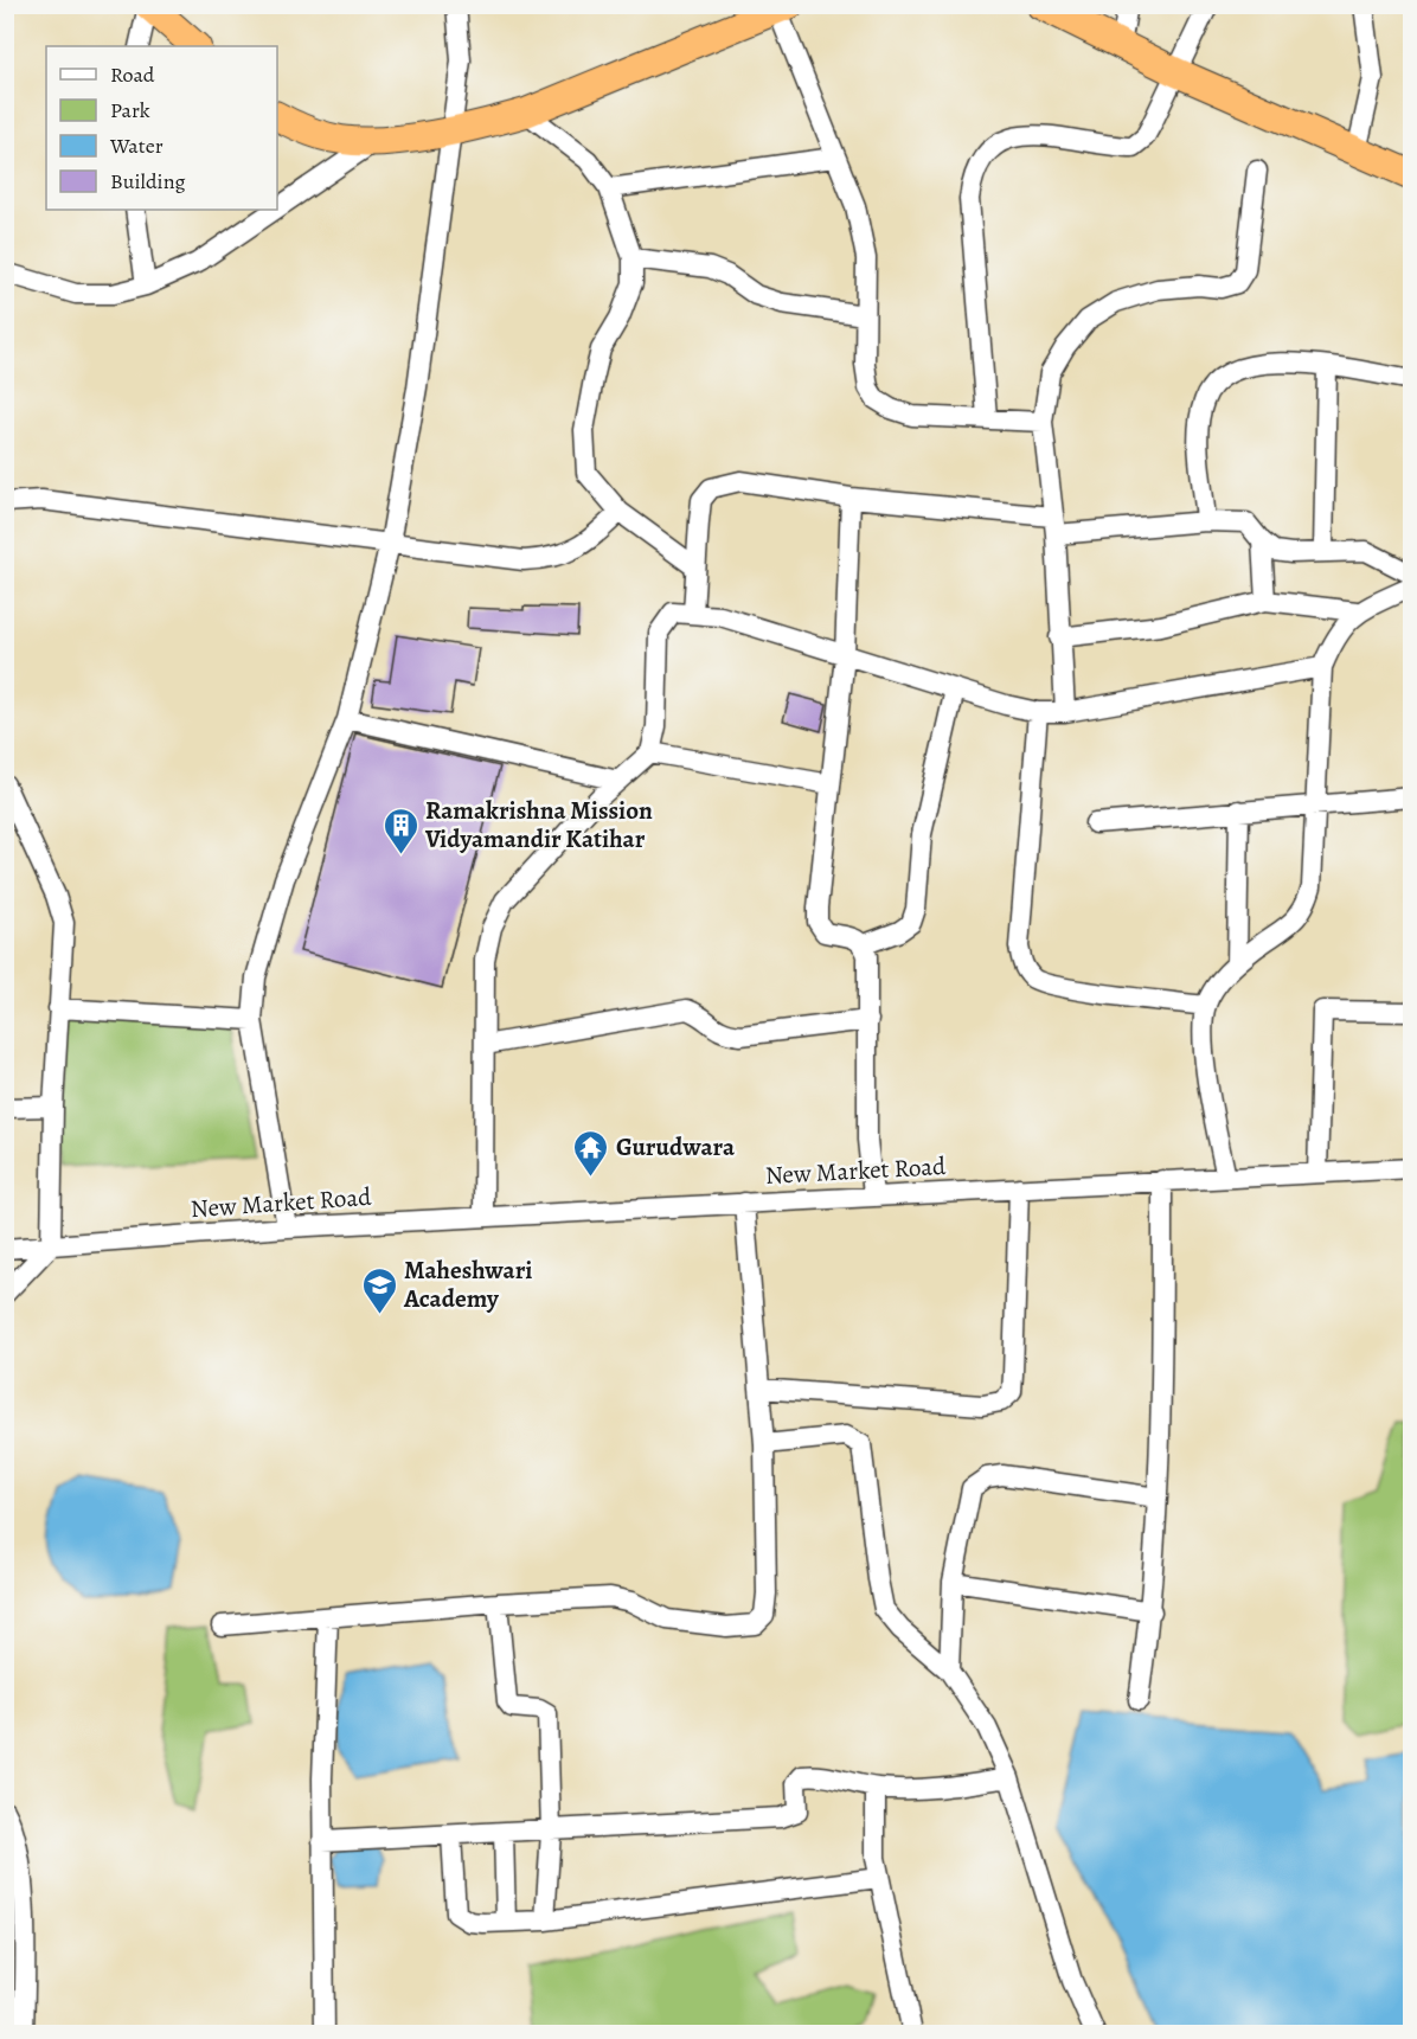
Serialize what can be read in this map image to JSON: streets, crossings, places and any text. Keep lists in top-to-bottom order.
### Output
{
  "streets": {
    "street": ["New Market Road"]
  },
  "places": {
    "building": ["Ramakrishna Mission Vidyamandir Katihar"],
    "temple": ["Gurudwara"],
    "school or university": ["Maheshwari Academy"]
  },
  "legend": [
    "Road",
    "Park",
    "Water",
    "Building"
  ]
}
